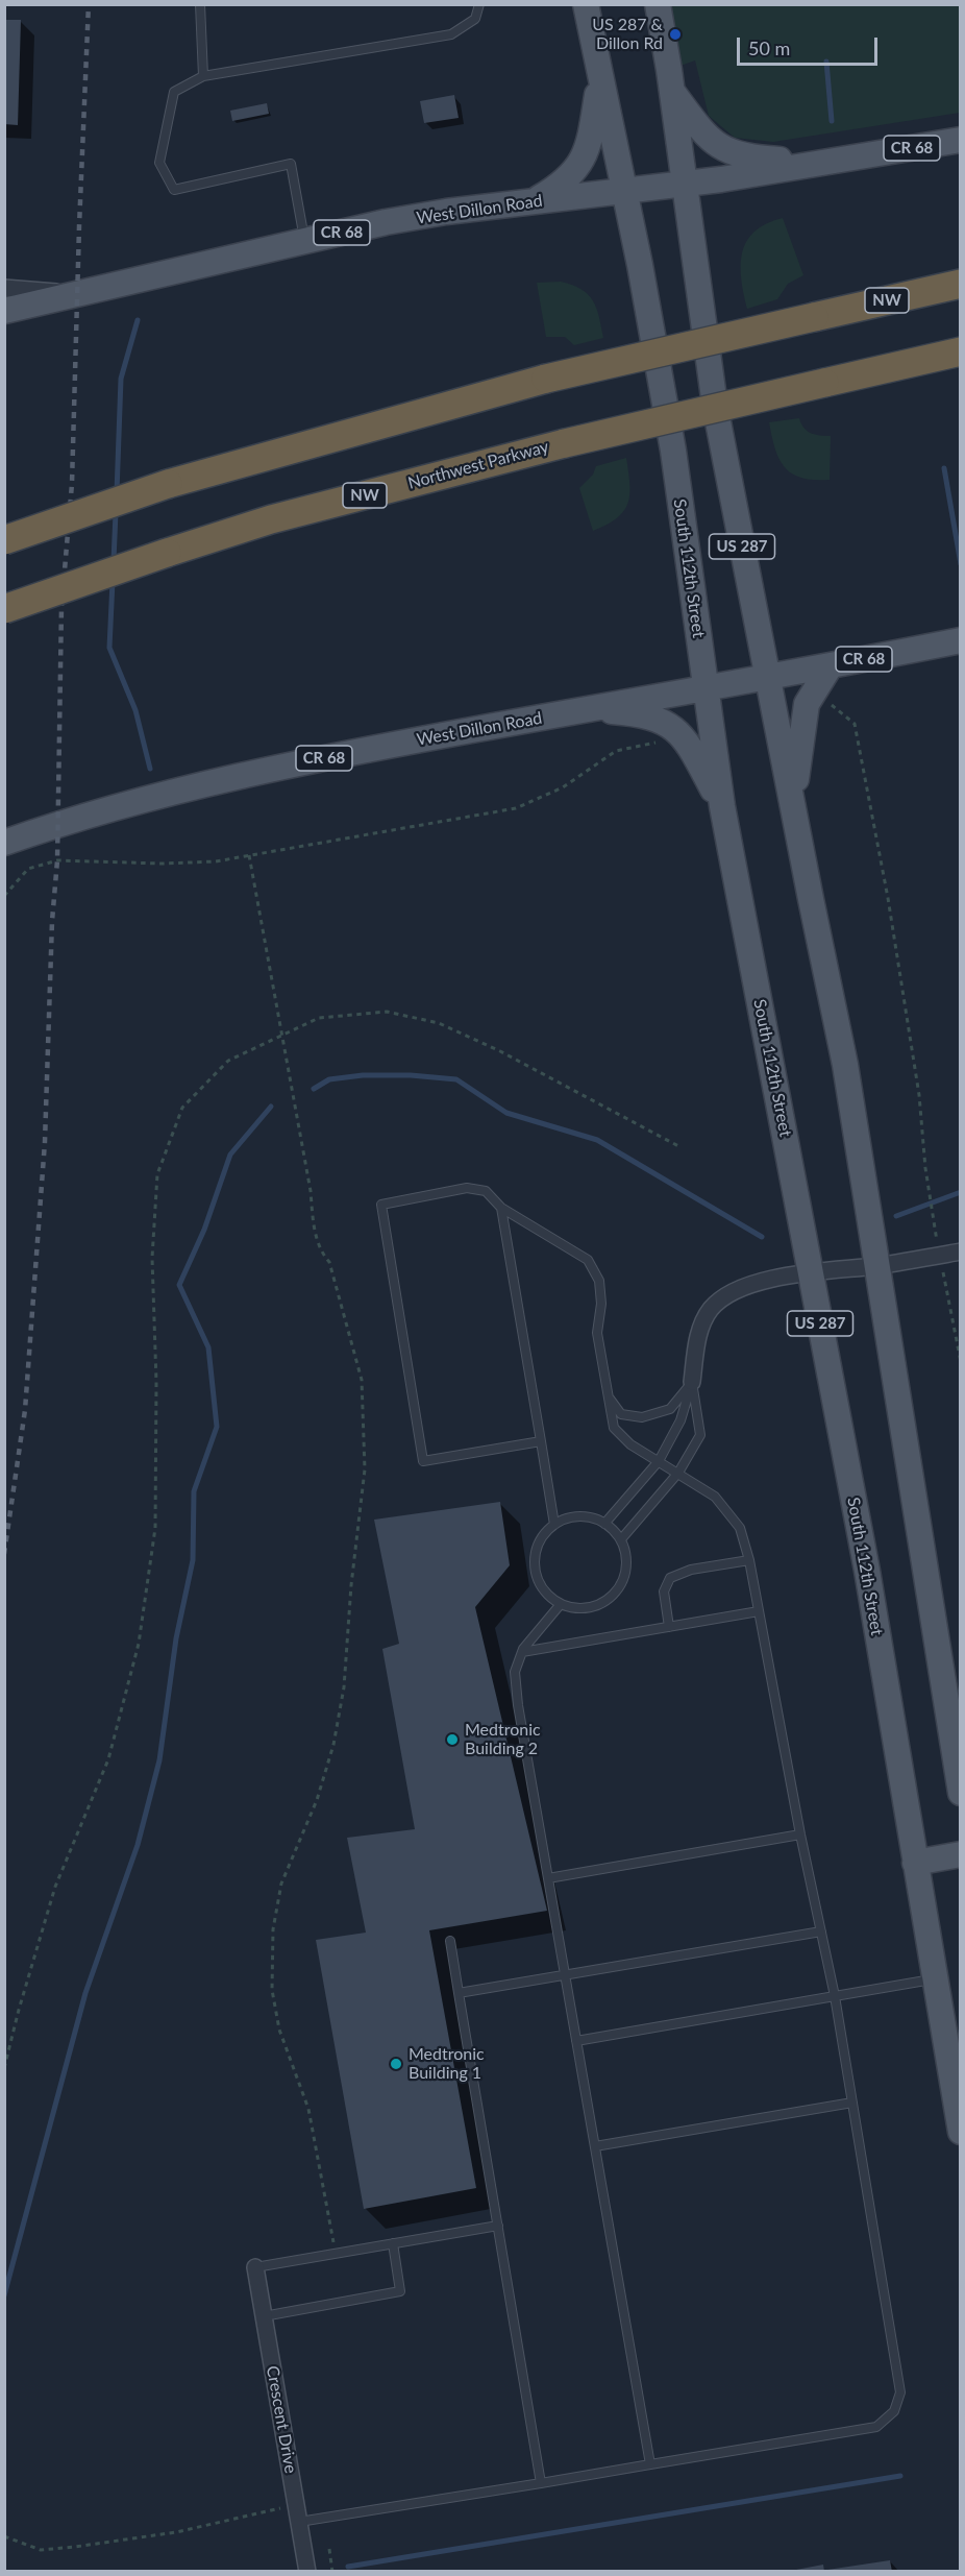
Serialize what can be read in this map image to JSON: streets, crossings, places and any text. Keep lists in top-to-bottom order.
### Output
{
  "streets": {
    "highway": ["NW", "Northwest Parkway"],
    "main road": [
      "CR 68",
      "West Dillon Road",
      "US 287",
      "South 112th Street"
    ],
    "street": ["Crescent Drive"]
  },
  "crossings": [
    ["West Dillon Road", "US 287"],
    ["West Dillon Road", "South 112th Street"]
  ],
  "places": ["US 287 & Dillon Rd", "Medtronic Building 2", "Medtronic Building 1"],
  "scale_bar": "50 m"
}
